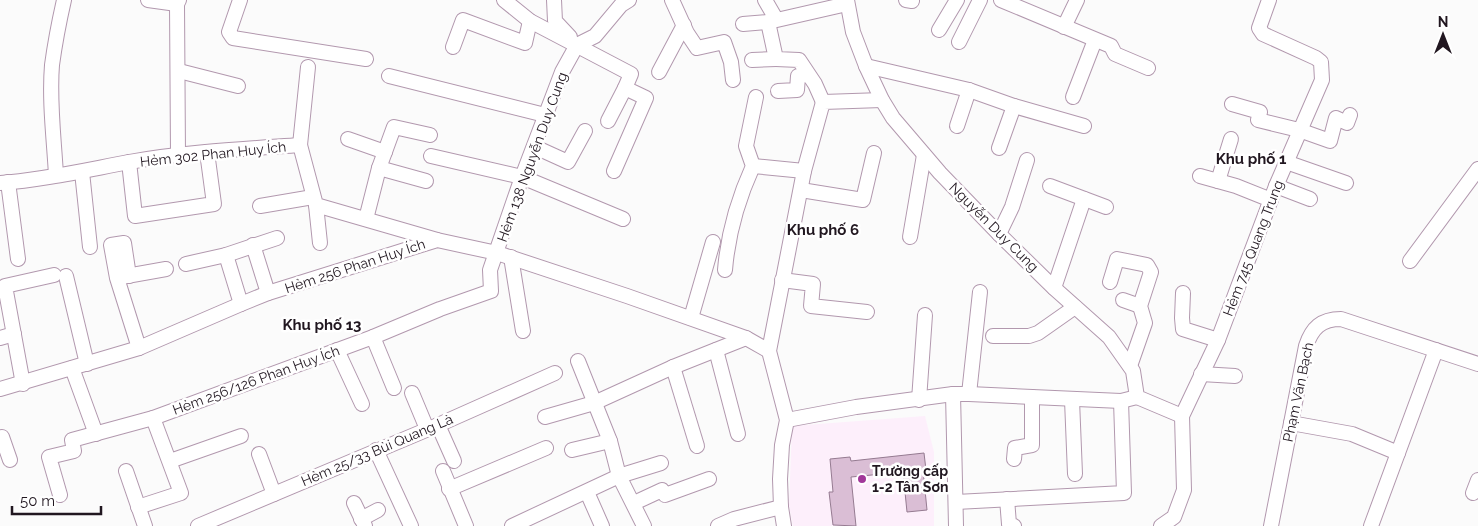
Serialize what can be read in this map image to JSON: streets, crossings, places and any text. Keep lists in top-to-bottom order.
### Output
{
  "streets": {
    "street": [
      "Hẻm 302 Phan Huy Ích",
      "Hẻm 138 Nguyễn Duy Cung",
      "Nguyễn Duy Cung",
      "Hẻm 745 Quang Trung",
      "Hẻm 256 Phan Huy Ích",
      "Hẻm 256/126 Phan Huy Ích",
      "Phạm Văn Bạch",
      "Hẻm 25/33 Bùi Quang Là"
    ]
  },
  "crossings": [
    ["Hẻm 138 Nguyễn Duy Cung", "Hẻm 256 Phan Huy Ích"],
    ["Hẻm 138 Nguyễn Duy Cung", "Hẻm 256/126 Phan Huy Ích"],
    ["Hẻm 256 Phan Huy Ích", "Hẻm 256/126 Phan Huy Ích"]
  ],
  "districts": ["Khu phố 1", "Khu phố 6", "Khu phố 13"],
  "places": ["Trường cấp 1-2 Tân Sơn"],
  "scale_bar": "50 m",
  "north": "top"
}
